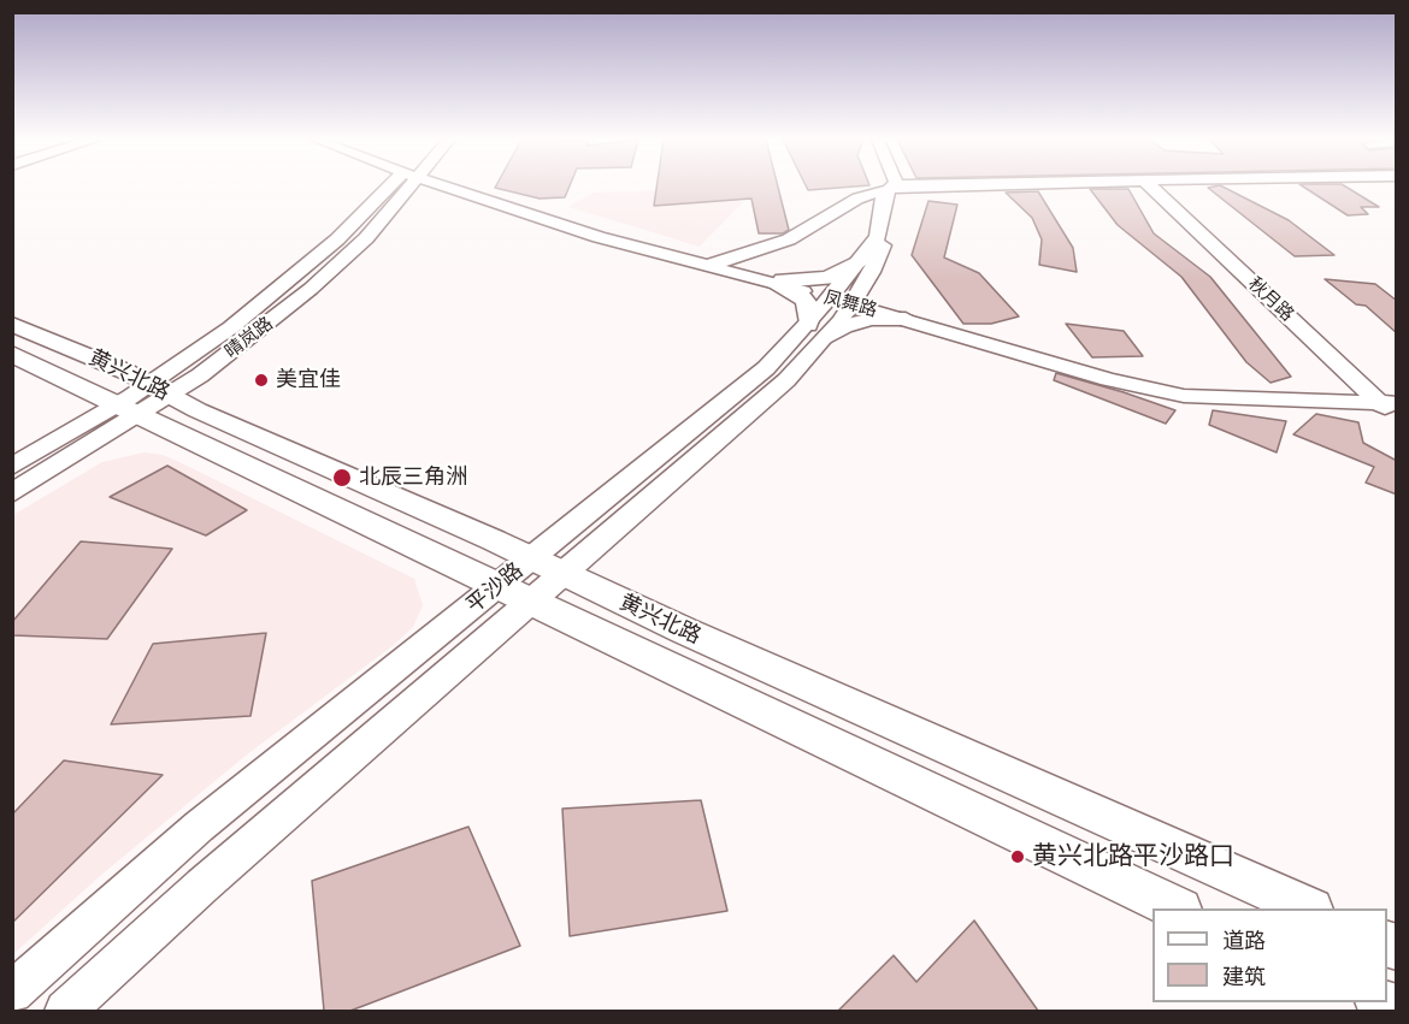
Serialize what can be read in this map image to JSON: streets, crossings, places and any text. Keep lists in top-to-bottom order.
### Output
{
  "streets": {
    "main road": ["黄兴北路"],
    "street": [
      "秋月路",
      "凤舞路",
      "晴岚路",
      "平沙路"
    ]
  },
  "crossings": [
    ["秋月路", "凤舞路"],
    ["凤舞路", "平沙路"],
    ["晴岚路", "黄兴北路"],
    ["黄兴北路", "平沙路"]
  ],
  "places": ["美宜佳", "北辰三角洲", "黄兴北路平沙路口"],
  "legend": ["道路", "建筑"]
}
